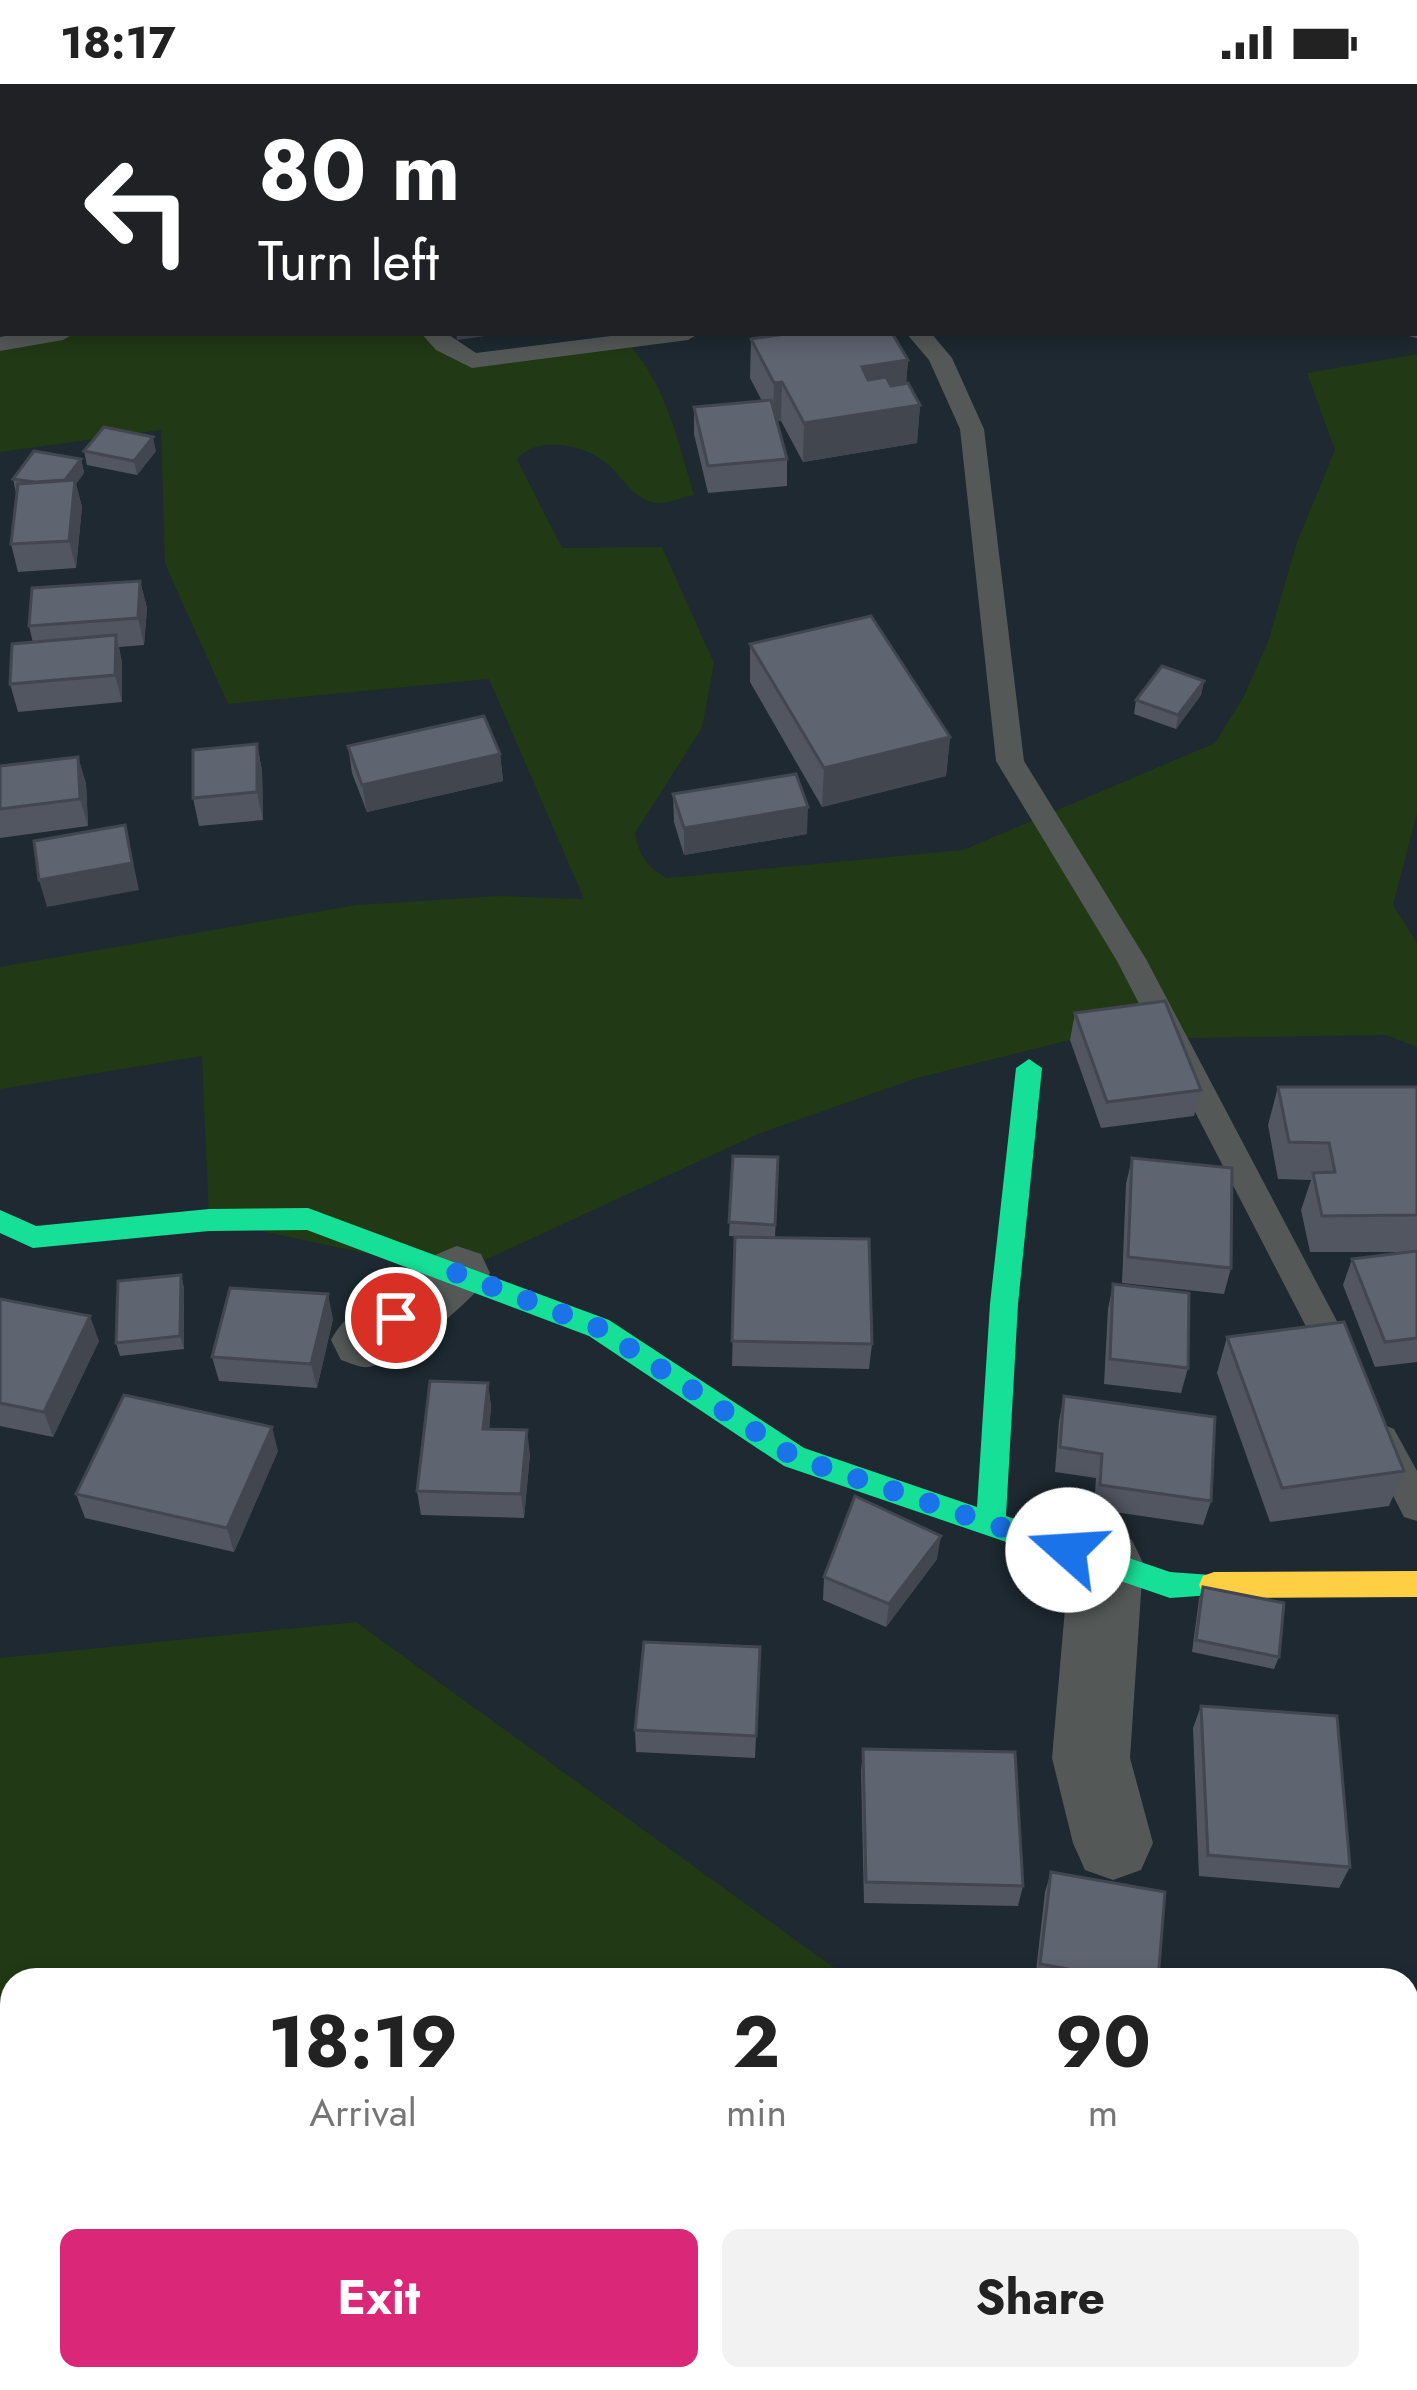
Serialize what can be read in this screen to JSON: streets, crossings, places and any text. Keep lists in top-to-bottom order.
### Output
{
  "page": {
    "status": "18:17",
    "turn": ["80 m", "Turn left"],
    "eta": [
      "18:19",
      "Arrival",
      "2",
      "min",
      "90",
      "m"
    ],
    "buttons": ["Exit", "Share"]
  }
}
